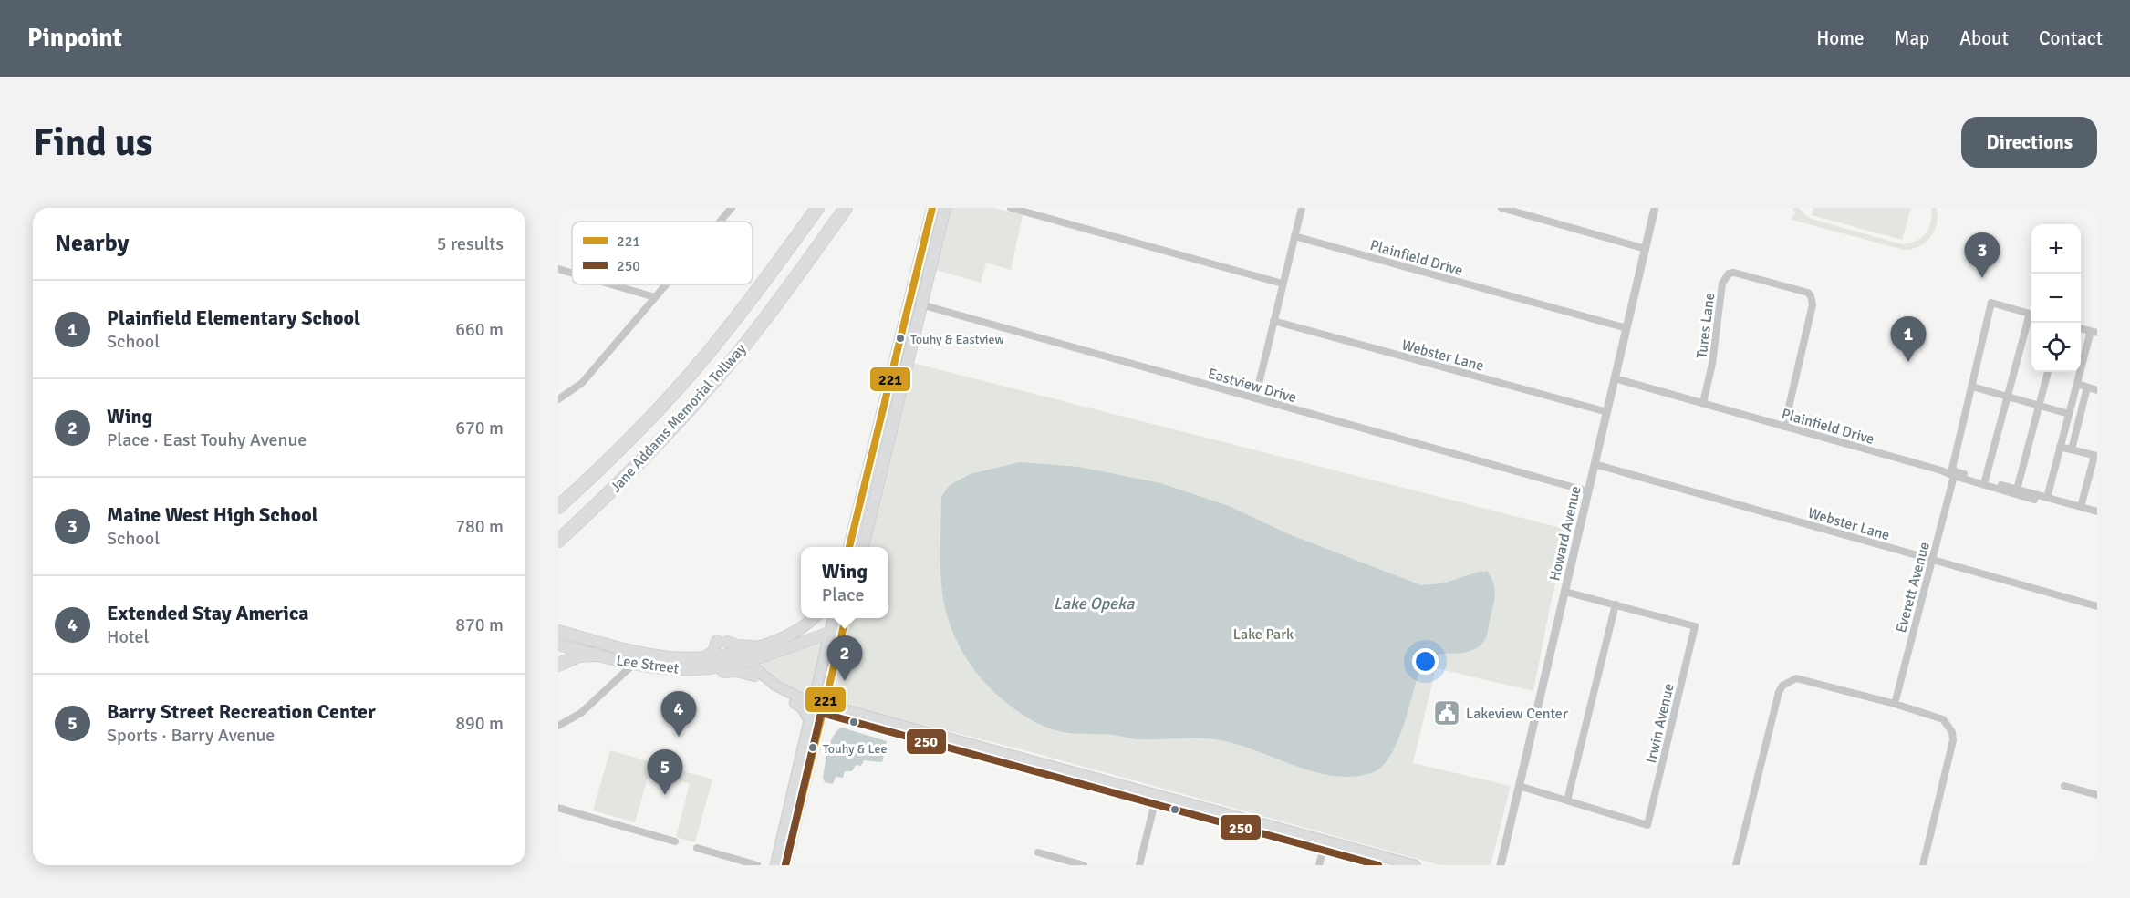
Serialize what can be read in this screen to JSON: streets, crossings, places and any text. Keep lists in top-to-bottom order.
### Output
{
  "streets": {
    "highway": ["Jane Addams Memorial Tollway"],
    "main road": ["Lee Street"],
    "street": [
      "Plainfield Drive",
      "Tures Lane",
      "Webster Lane",
      "Eastview Drive",
      "Howard Avenue",
      "Everett Avenue",
      "Irwin Avenue"
    ]
  },
  "crossings": [
    ["Plainfield Drive", "Tures Lane"],
    ["Plainfield Drive", "Howard Avenue"],
    ["Plainfield Drive", "Everett Avenue"],
    ["Webster Lane", "Howard Avenue"],
    ["Webster Lane", "Everett Avenue"],
    ["Eastview Drive", "Howard Avenue"]
  ],
  "water": ["Lake Opeka"],
  "parks": ["Lake Park"],
  "places": {
    "other": ["Touhy & Eastview", "Touhy & Lee"],
    "public building": ["Lakeview Center"]
  },
  "lines": ["transit line 221", "transit line 250"],
  "legend": ["221", "250"],
  "page": {
    "header": "Pinpoint",
    "nav": [
      "Home",
      "Map",
      "About",
      "Contact"
    ],
    "buttons": "Directions",
    "title": "Find us",
    "heading": ["Nearby", "5 results"],
    "map_buttons": ["+", "−"],
    "pins": [
      "3",
      "1",
      "2",
      "4",
      "5"
    ],
    "list": [
      {
        "mark": "1",
        "name": "Plainfield Elementary School",
        "note": "School",
        "value": "660 m"
      },
      {
        "mark": "2",
        "name": "Wing",
        "note": "Place · East Touhy Avenue",
        "value": "670 m"
      },
      {
        "mark": "3",
        "name": "Maine West High School",
        "note": "School",
        "value": "780 m"
      },
      {
        "mark": "4",
        "name": "Extended Stay America",
        "note": "Hotel",
        "value": "870 m"
      },
      {
        "mark": "5",
        "name": "Barry Street Recreation Center",
        "note": "Sports · Barry Avenue",
        "value": "890 m"
      }
    ],
    "popup": ["Wing", "Place"]
  }
}
